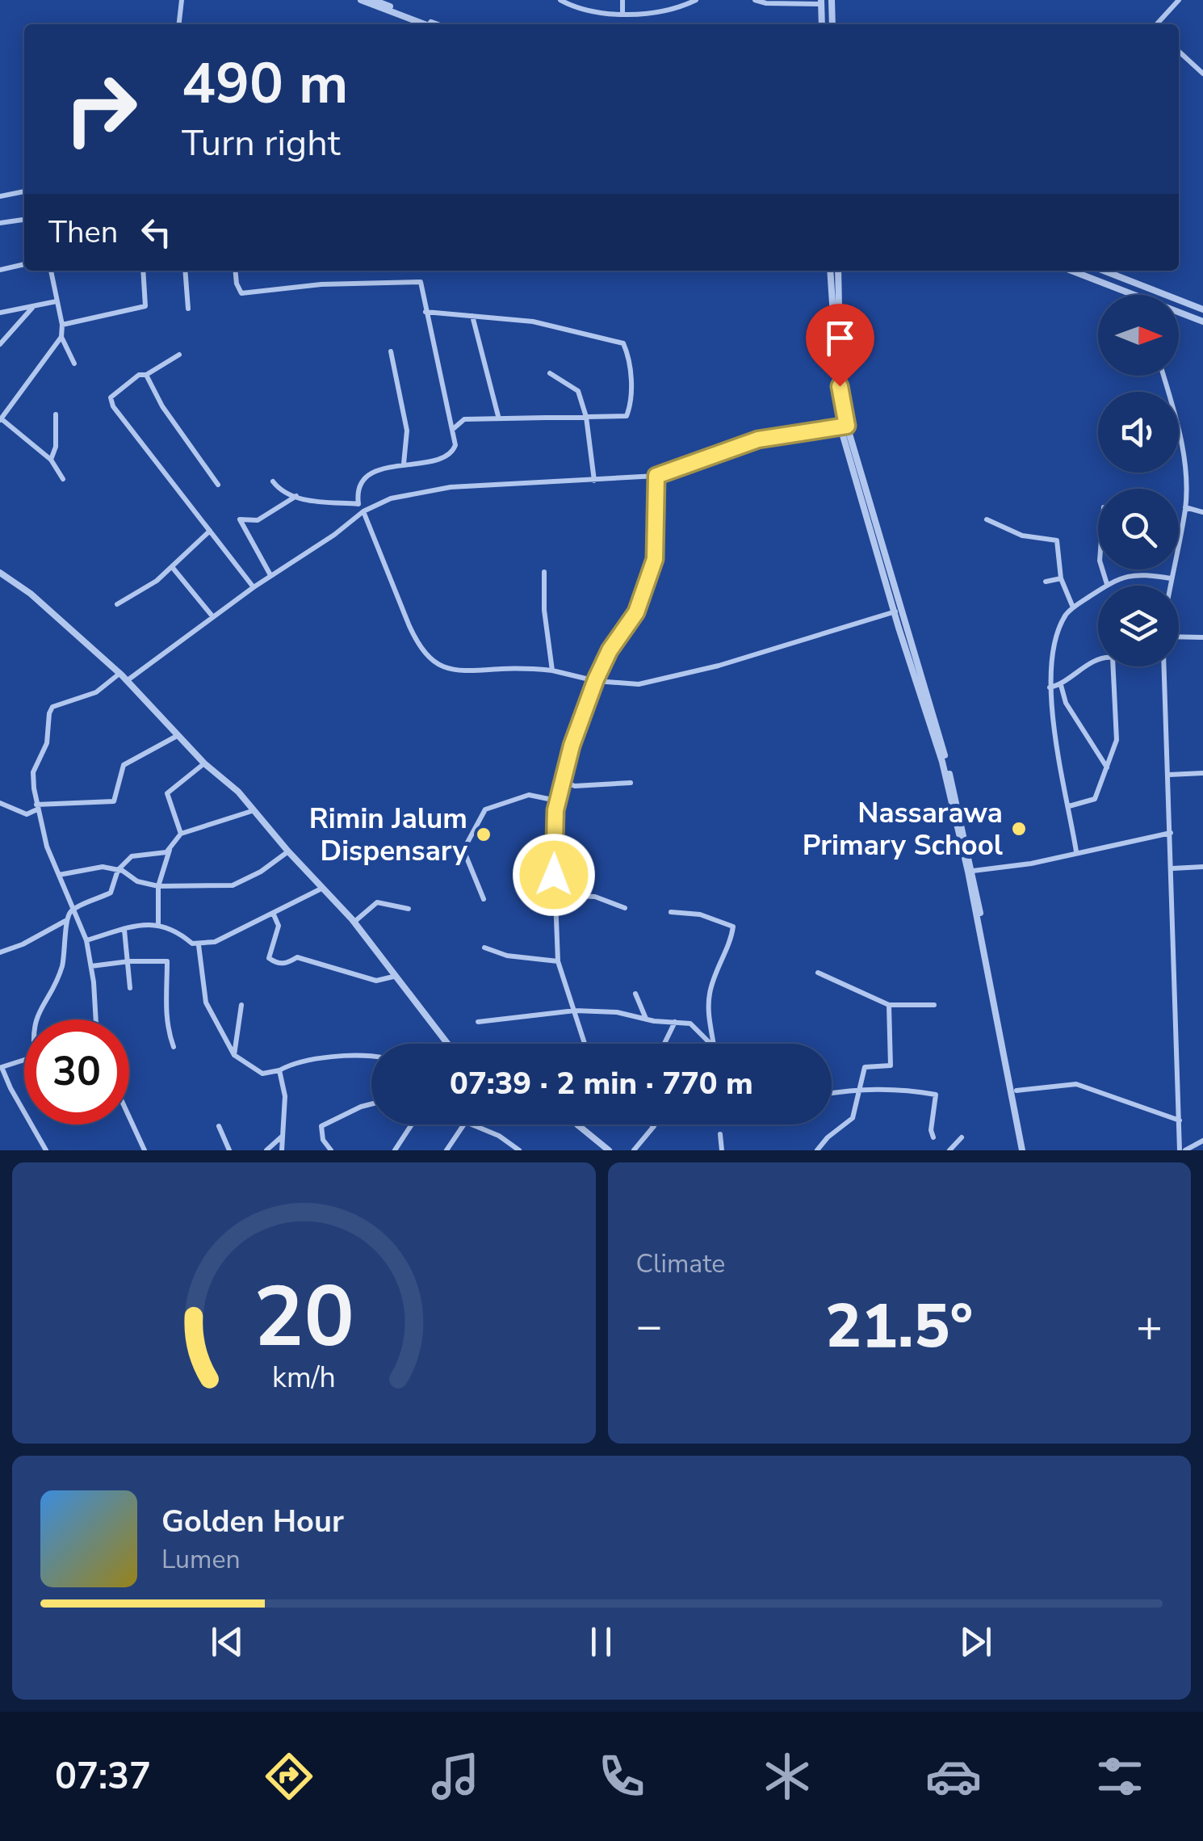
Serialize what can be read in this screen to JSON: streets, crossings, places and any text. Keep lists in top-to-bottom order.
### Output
{
  "places": ["Nassarawa Primary School", "Rimin Jalum Dispensary"],
  "north": "right",
  "page": {
    "turn": ["490 m", "Turn right"],
    "then": "Then",
    "limit": "30",
    "trip": "07:39 · 2 min · 770 m",
    "tile": "Climate",
    "heat": ["−", "21.5°", "+"],
    "song": ["Golden Hour", "Lumen"],
    "tabs": "07:37",
    "gauge": ["20", "km/h"]
  }
}
